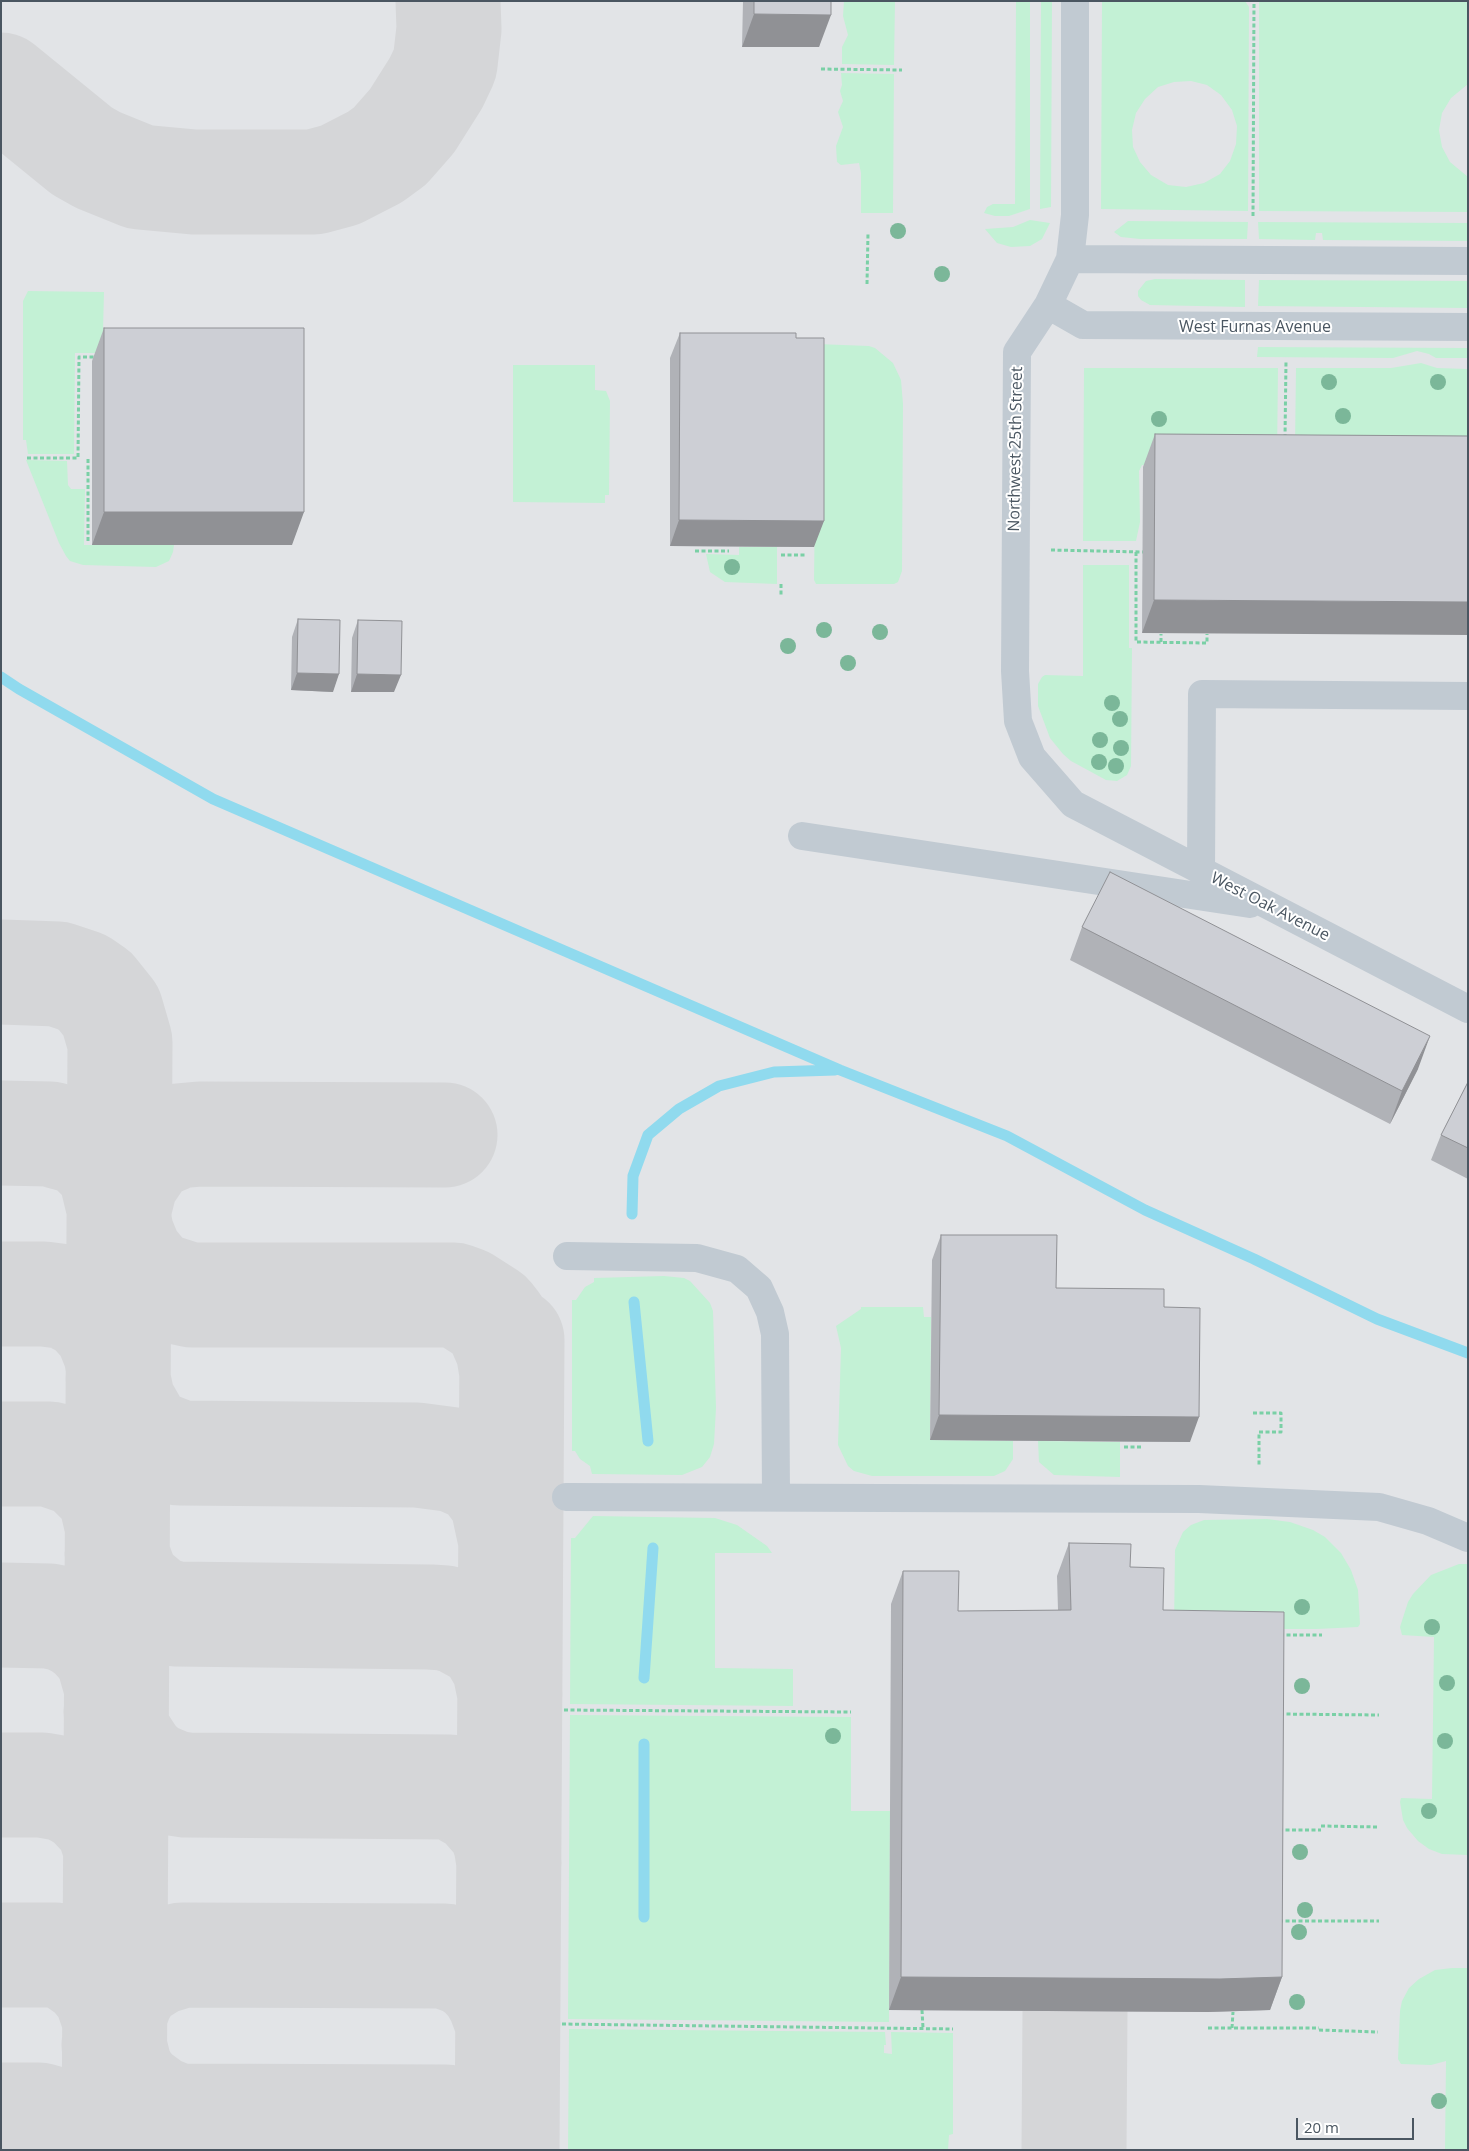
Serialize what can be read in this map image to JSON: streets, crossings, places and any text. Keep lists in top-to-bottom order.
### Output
{
  "streets": {
    "lane": ["West Furnas Avenue", "Northwest 25th Street", "West Oak Avenue"]
  },
  "crossings": [
    ["West Furnas Avenue", "Northwest 25th Street"],
    ["Northwest 25th Street", "West Oak Avenue"]
  ],
  "scale_bar": "20 m"
}
